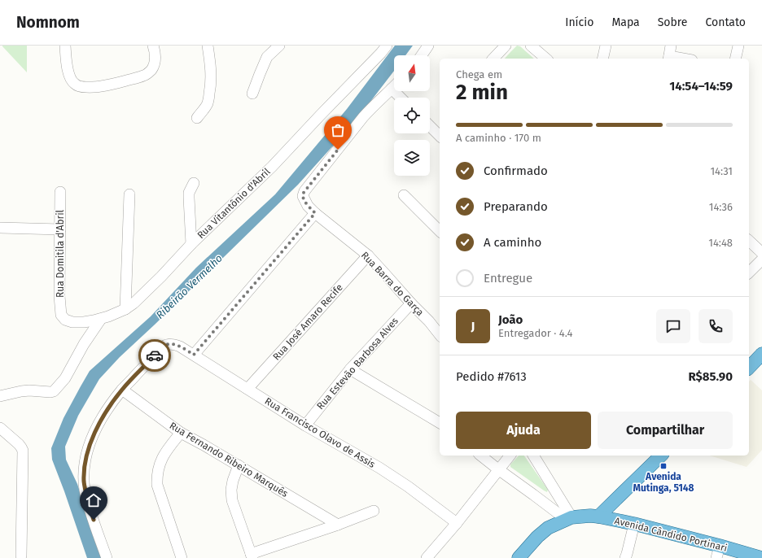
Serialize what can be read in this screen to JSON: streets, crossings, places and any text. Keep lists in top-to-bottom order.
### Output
{
  "streets": {
    "main road": ["Avenida Cândido Portinari"],
    "street": [
      "Rua Vitantônio d'Abril",
      "Rua Domitila d'Abril",
      "Rua Barra do Garça",
      "Rua José Amaro Recife",
      "Rua Estevão Barbosa Alves",
      "Rua Francisco Olavo de Assis",
      "Rua Fernando Ribeiro Marquês"
    ]
  },
  "crossings": [
    ["Rua Vitantônio d'Abril", "Rua Domitila d'Abril"],
    ["Rua Barra do Garça", "Rua José Amaro Recife"],
    ["Rua Barra do Garça", "Rua Estevão Barbosa Alves"],
    ["Rua José Amaro Recife", "Rua Francisco Olavo de Assis"],
    ["Rua Estevão Barbosa Alves", "Rua Francisco Olavo de Assis"],
    ["Rua Francisco Olavo de Assis", "Rua Fernando Ribeiro Marquês"]
  ],
  "water": ["Ribeirão Vermelho"],
  "places": {
    "transit": ["Avenida Mutinga, 5148"]
  },
  "north": "top",
  "page": {
    "header": "Nomnom",
    "nav": [
      "Início",
      "Mapa",
      "Sobre",
      "Contato"
    ],
    "heading": ["2 min", "Chega em", "14:54–14:59"],
    "panel": [
      "João",
      "Entregador · 4.4",
      "Pedido #7613",
      "R$85.90"
    ],
    "bar": "A caminho · 170 m",
    "list": [
      ["Confirmado", "14:31"],
      ["Preparando", "14:36"],
      ["A caminho", "14:48"],
      "Entregue"
    ],
    "round": "J",
    "buttons": ["Ajuda", "Compartilhar"]
  }
}
